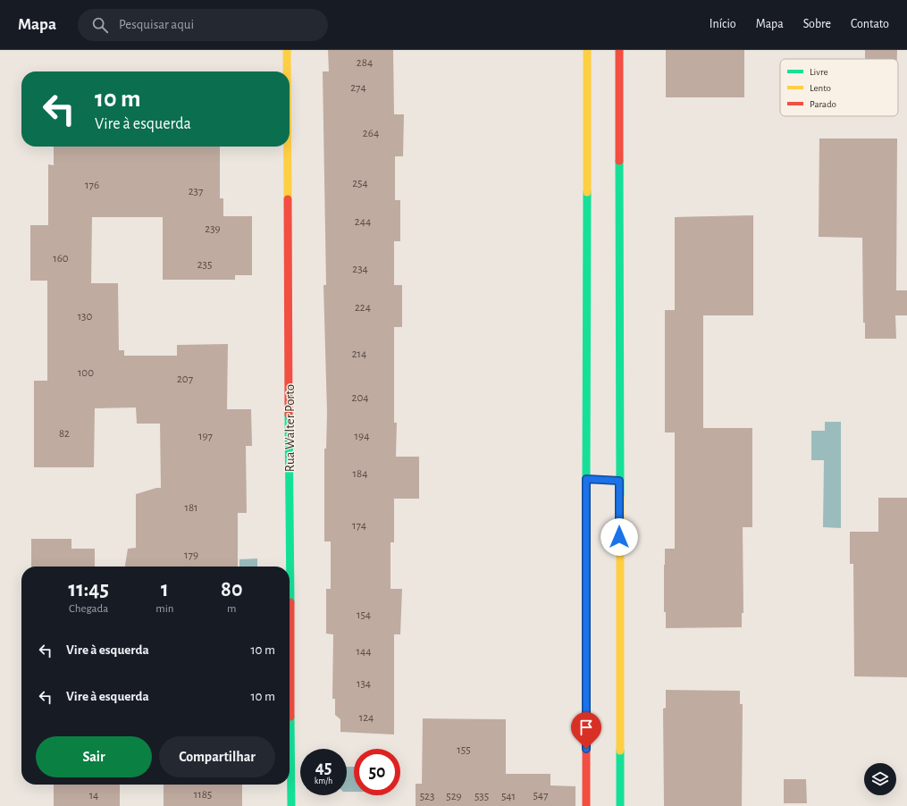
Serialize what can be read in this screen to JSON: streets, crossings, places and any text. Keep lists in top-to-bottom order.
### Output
{
  "streets": {
    "main road": ["Rua Walter Porto"]
  },
  "house_numbers": [
    "284",
    "274",
    "264",
    "254",
    "176",
    "237",
    "244",
    "239",
    "160",
    "235",
    "234",
    "224",
    "130",
    "214",
    "100",
    "207",
    "204",
    "82",
    "197",
    "194",
    "184",
    "181",
    "174",
    "179",
    "154",
    "144",
    "134",
    "124",
    "155",
    "1185",
    "14",
    "547",
    "523",
    "529",
    "535",
    "541"
  ],
  "legend": ["Livre", "Lento", "Parado"],
  "page": {
    "header": "Mapa",
    "search": "Pesquisar aqui",
    "nav": [
      "Início",
      "Mapa",
      "Sobre",
      "Contato"
    ],
    "turn": ["10 m", "Vire à esquerda"],
    "eta": [
      "11:45",
      "Chegada",
      "1",
      "min",
      "80",
      "m"
    ],
    "list": [
      {
        "name": "Vire à esquerda",
        "value": "10 m"
      },
      {
        "name": "Vire à esquerda",
        "value": "10 m"
      }
    ],
    "buttons": ["Sair", "Compartilhar"],
    "speed": "45 km/h",
    "limit": "50"
  }
}
